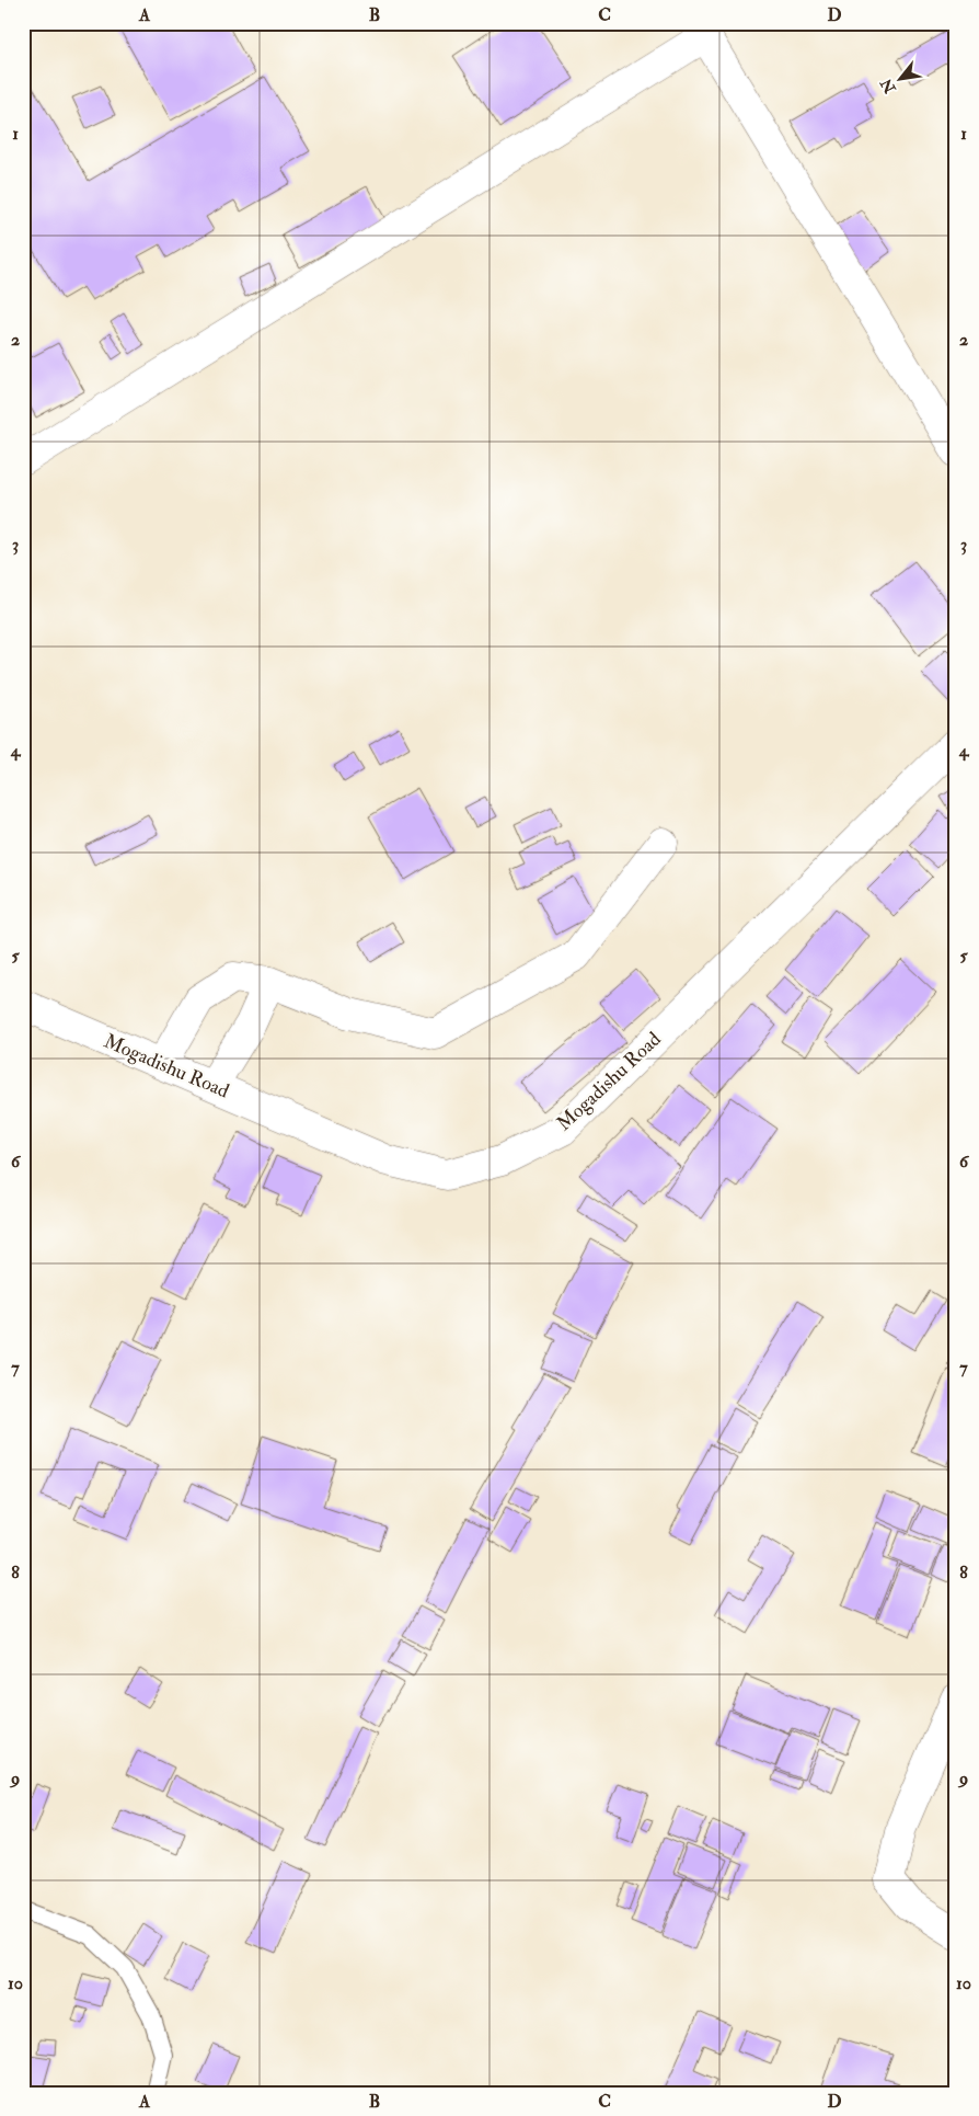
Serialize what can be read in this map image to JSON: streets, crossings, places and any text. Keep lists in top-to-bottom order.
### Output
{
  "streets": {
    "street": ["Mogadishu Road"]
  },
  "north": "bottom left",
  "grid": {
    "columns": [
      "A",
      "B",
      "C",
      "D"
    ],
    "rows": [
      "1",
      "2",
      "3",
      "4",
      "5",
      "6",
      "7",
      "8",
      "9",
      "10"
    ]
  }
}
